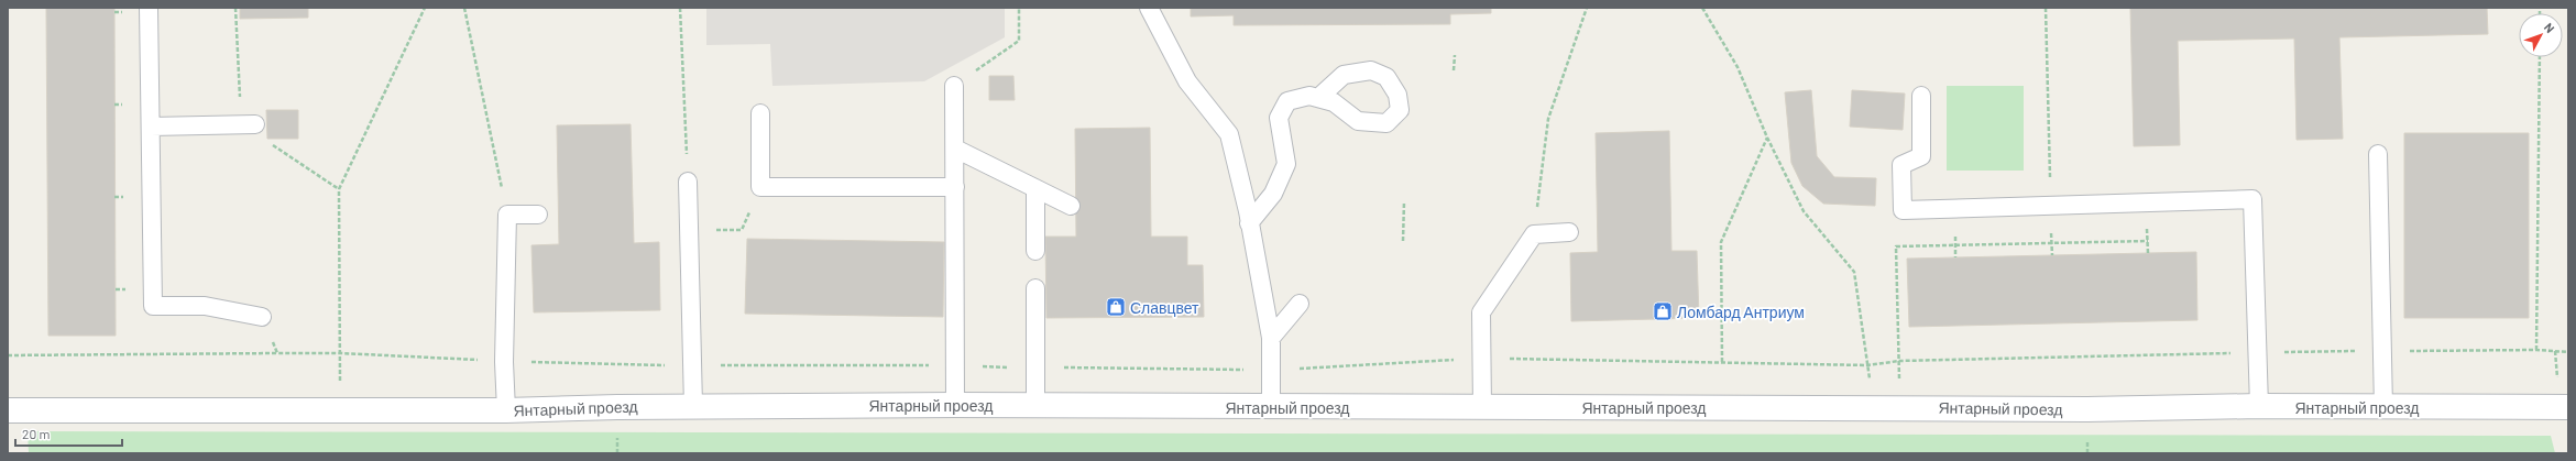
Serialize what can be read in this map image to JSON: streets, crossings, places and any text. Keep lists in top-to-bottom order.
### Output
{
  "streets": {
    "street": ["Янтарный проезд"]
  },
  "places": {
    "shop": ["Славцвет", "Ломбард Антриум"]
  },
  "scale_bar": "20 m",
  "north": "top right"
}
